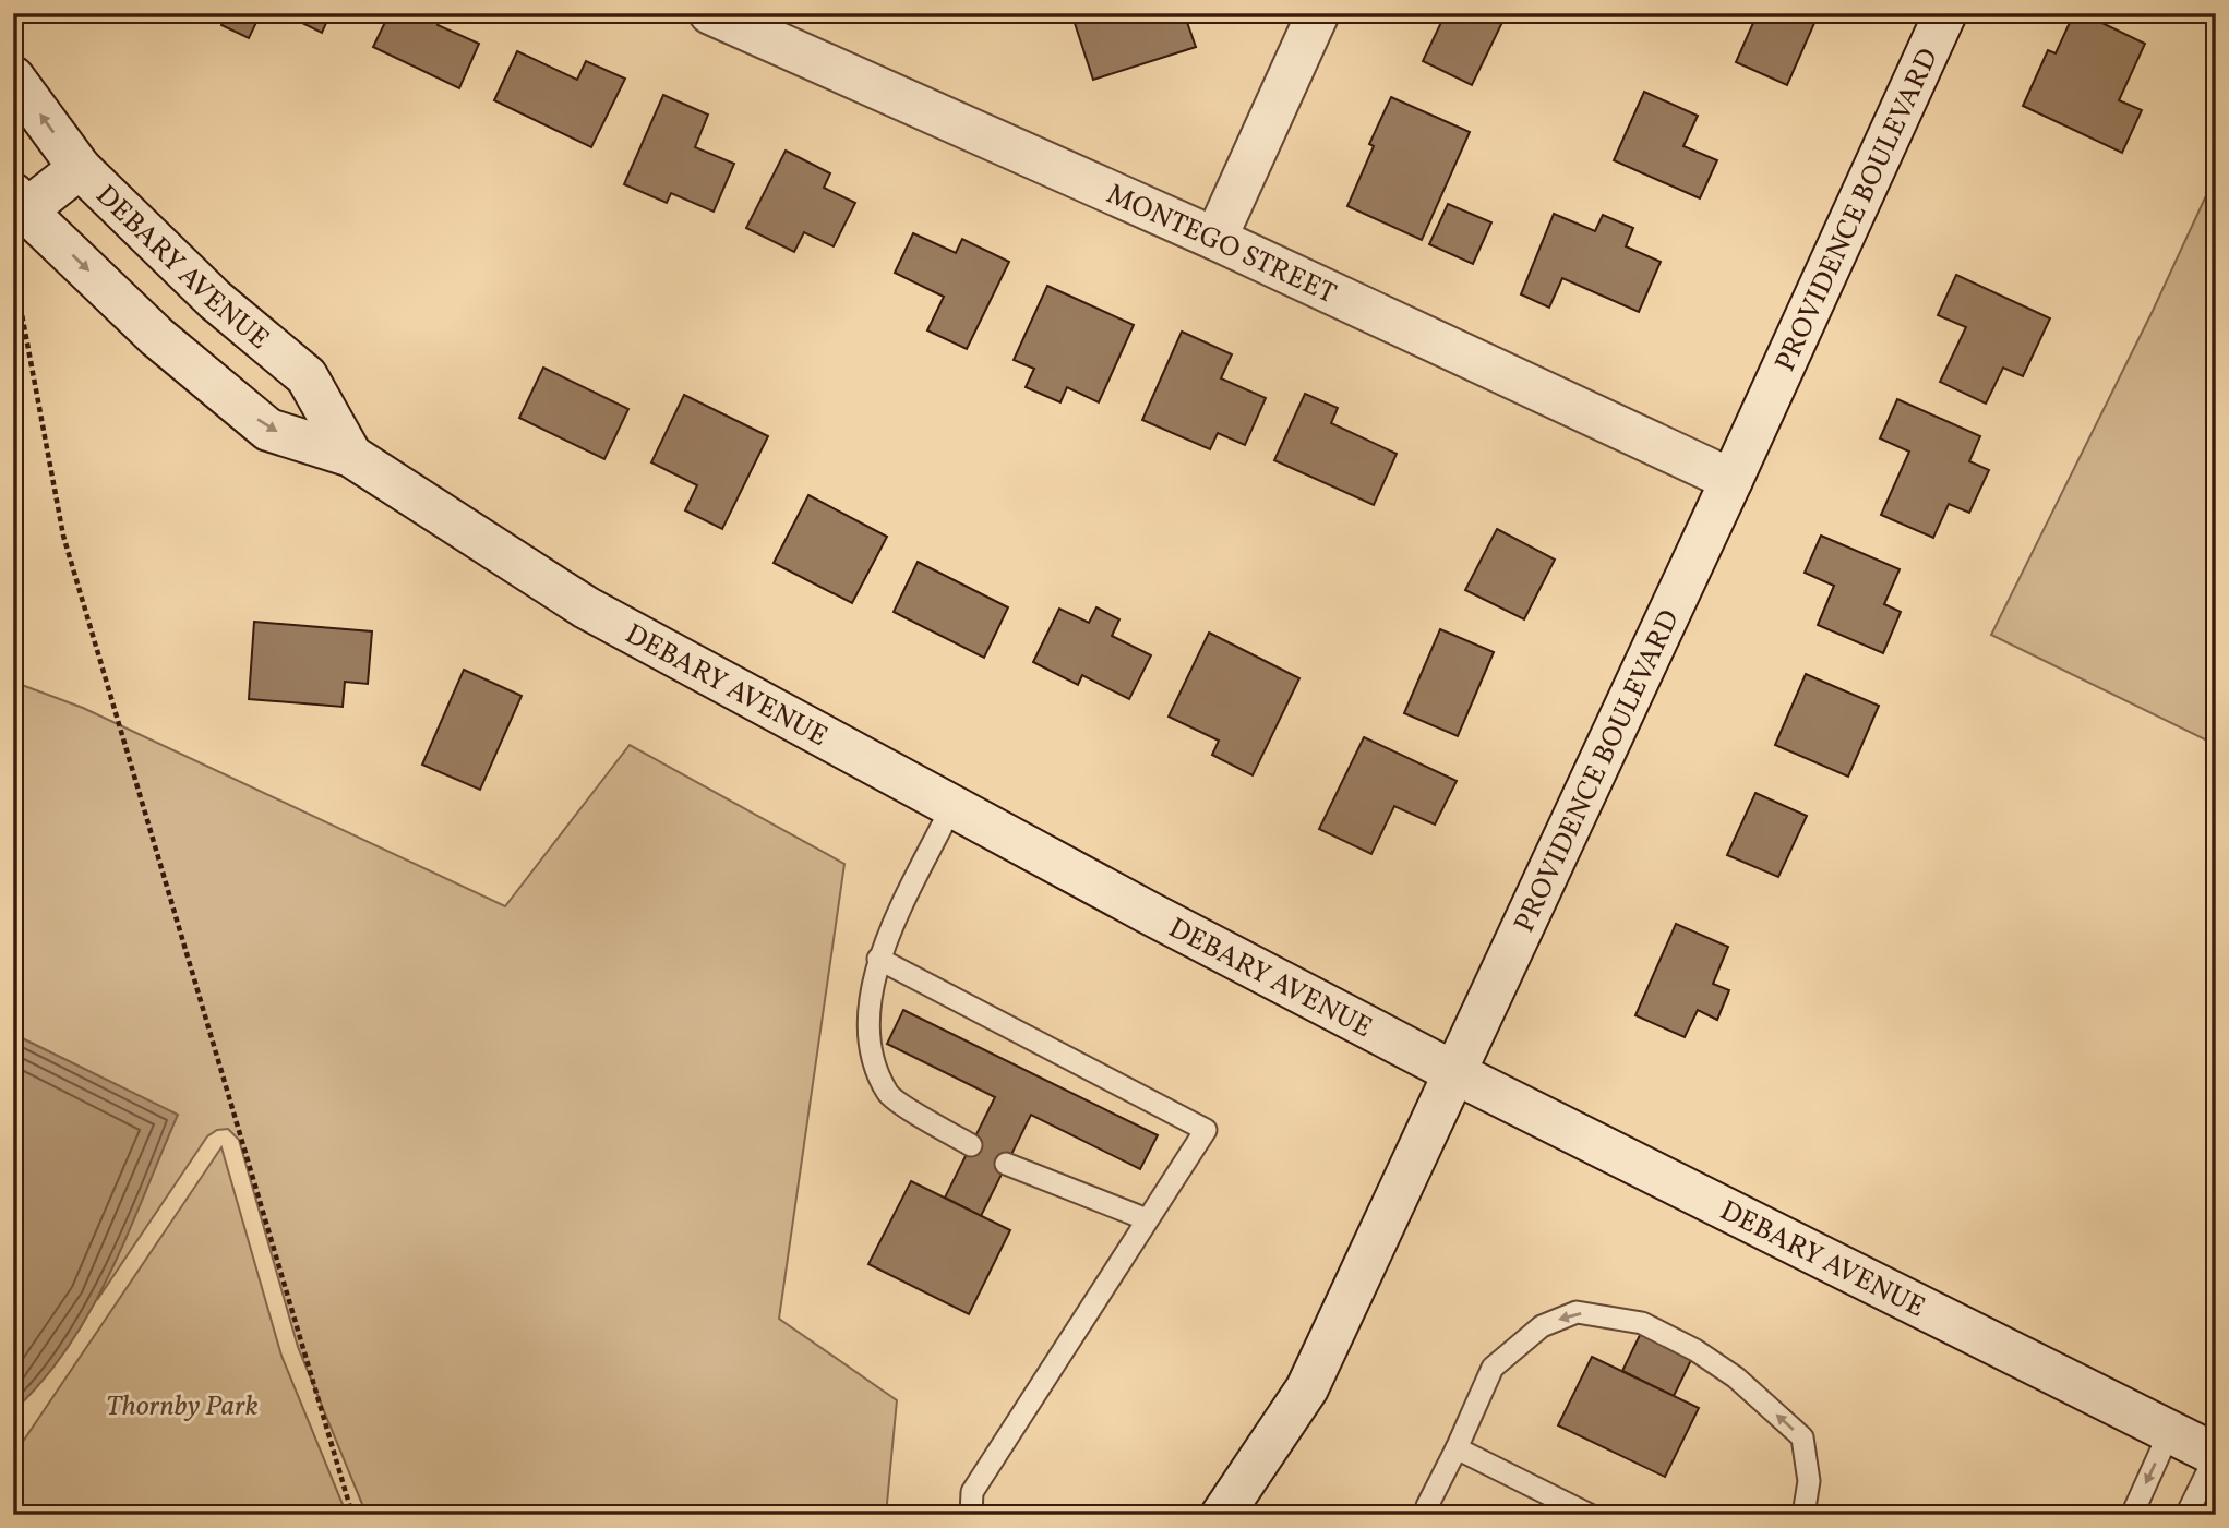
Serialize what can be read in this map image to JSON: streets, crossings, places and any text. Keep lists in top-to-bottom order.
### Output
{
  "streets": {
    "main road": ["PROVIDENCE BOULEVARD", "MONTEGO STREET", "DEBARY AVENUE"]
  },
  "crossings": [
    ["PROVIDENCE BOULEVARD", "MONTEGO STREET"],
    ["PROVIDENCE BOULEVARD", "DEBARY AVENUE"]
  ],
  "parks": ["Thornby Park"]
}
